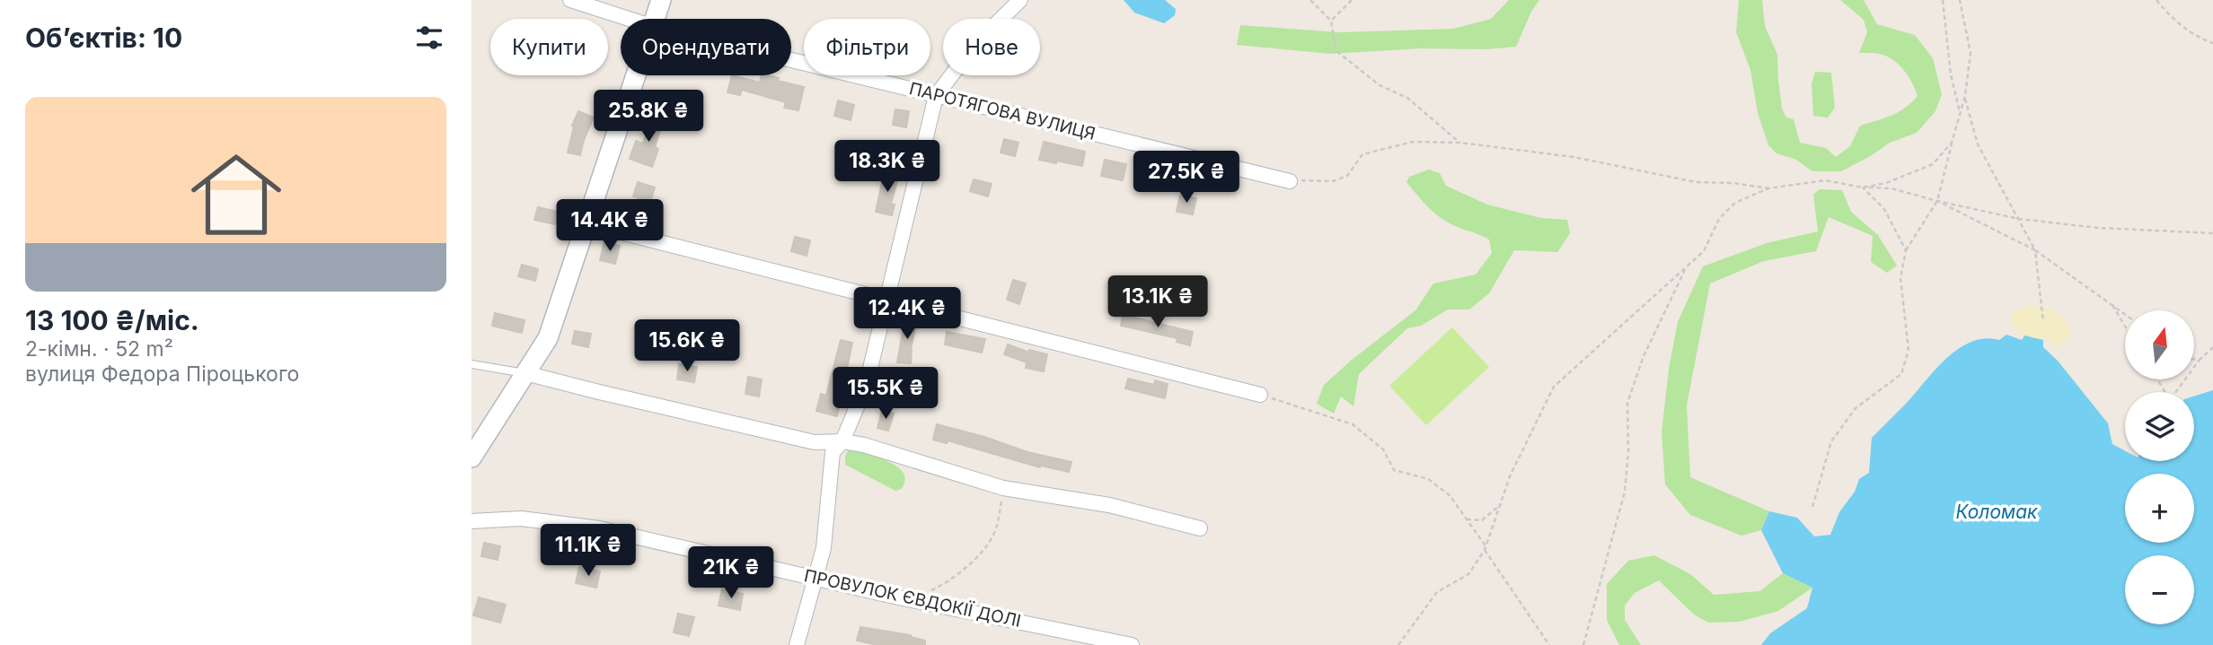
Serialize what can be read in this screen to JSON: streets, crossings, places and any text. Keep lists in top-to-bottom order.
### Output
{
  "streets": {
    "street": ["ПАРОТЯГОВА ВУЛИЦЯ", "ПРОВУЛОК ЄВДОКІЇ ДОЛІ"]
  },
  "water": ["Коломак"],
  "north": "top",
  "page": {
    "heading": "Об’єктів: 10",
    "chip": [
      "Купити",
      "Орендувати",
      "Фільтри",
      "Нове"
    ],
    "list": [
      {
        "name": "13 100 ₴/міс.",
        "note": "2-кімн. · 52 m² · вулиця Федора Піроцького"
      }
    ],
    "price": [
      "25.8K ₴",
      "18.3K ₴",
      "27.5K ₴",
      "14.4K ₴",
      "13.1K ₴",
      "12.4K ₴",
      "15.6K ₴",
      "15.5K ₴",
      "11.1K ₴",
      "21K ₴"
    ],
    "map_buttons": ["+", "−"]
  }
}
